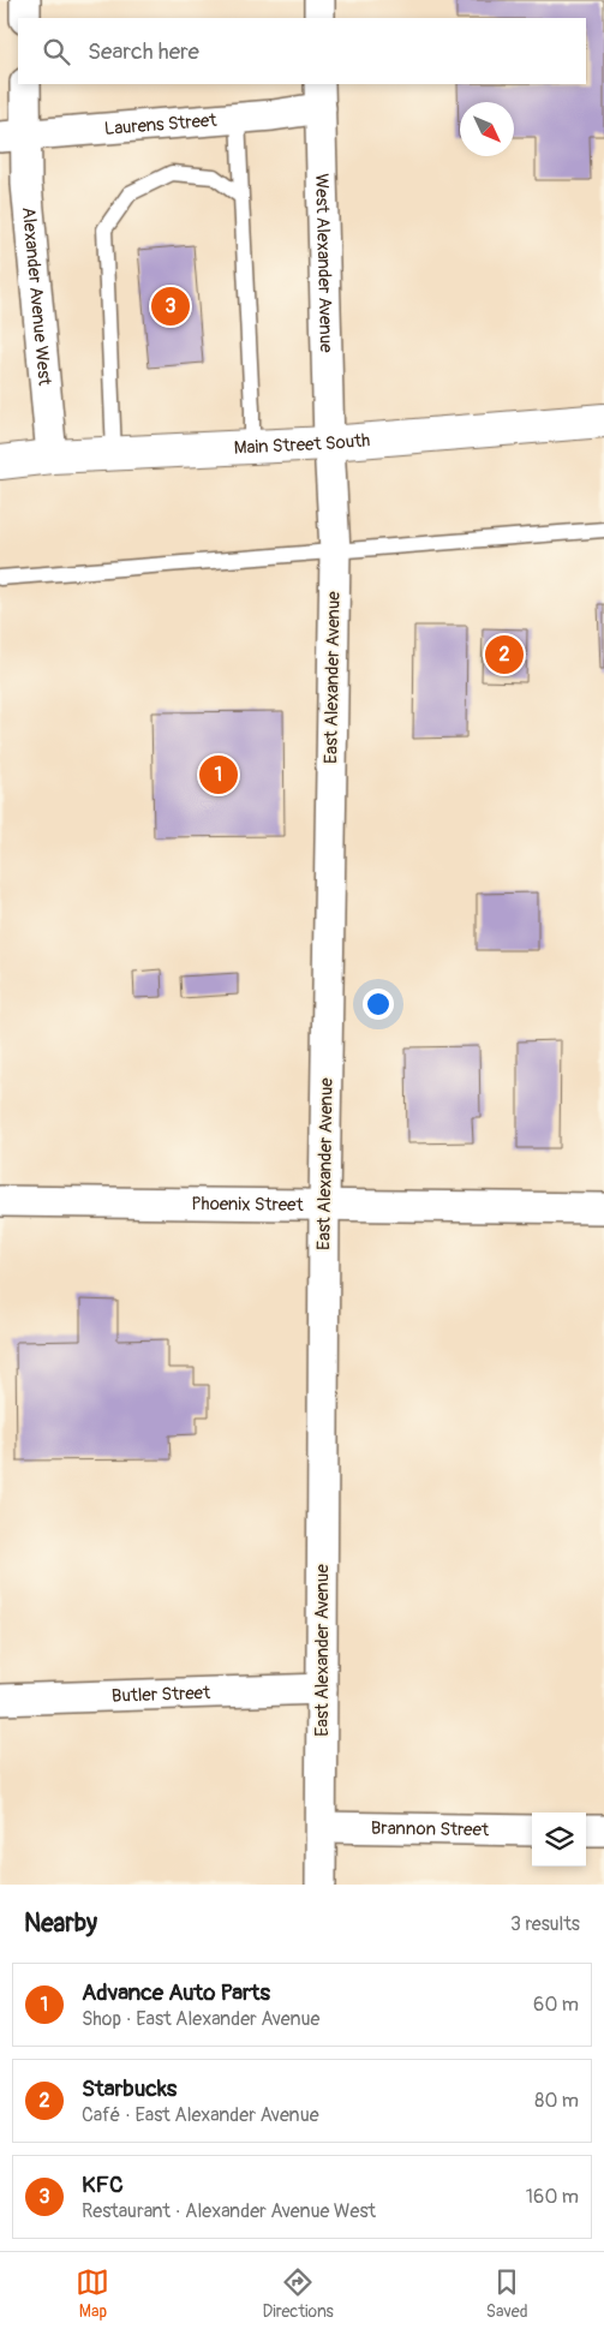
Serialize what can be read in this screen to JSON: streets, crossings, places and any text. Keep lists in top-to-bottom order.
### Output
{
  "streets": {
    "main road": ["Main Street South"],
    "street": [
      "Laurens Street",
      "West Alexander Avenue",
      "Alexander Avenue West",
      "East Alexander Avenue",
      "Phoenix Street",
      "Butler Street",
      "Brannon Street"
    ]
  },
  "crossings": [
    ["Laurens Street", "West Alexander Avenue"],
    ["Laurens Street", "Alexander Avenue West"],
    ["West Alexander Avenue", "Main Street South"],
    ["West Alexander Avenue", "East Alexander Avenue"],
    ["Alexander Avenue West", "Main Street South"],
    ["Main Street South", "East Alexander Avenue"],
    ["East Alexander Avenue", "Phoenix Street"],
    ["East Alexander Avenue", "Butler Street"],
    ["East Alexander Avenue", "Brannon Street"]
  ],
  "north": "bottom right",
  "page": {
    "search": "Search here",
    "pins": ["3", "2", "1"],
    "heading": ["Nearby", "3 results"],
    "list": [
      {
        "mark": "1",
        "name": "Advance Auto Parts",
        "note": "Shop · East Alexander Avenue",
        "value": "60 m"
      },
      {
        "mark": "2",
        "name": "Starbucks",
        "note": "Café · East Alexander Avenue",
        "value": "80 m"
      },
      {
        "mark": "3",
        "name": "KFC",
        "note": "Restaurant · Alexander Avenue West",
        "value": "160 m"
      }
    ],
    "nav": ["Map", "Directions", "Saved"]
  }
}
